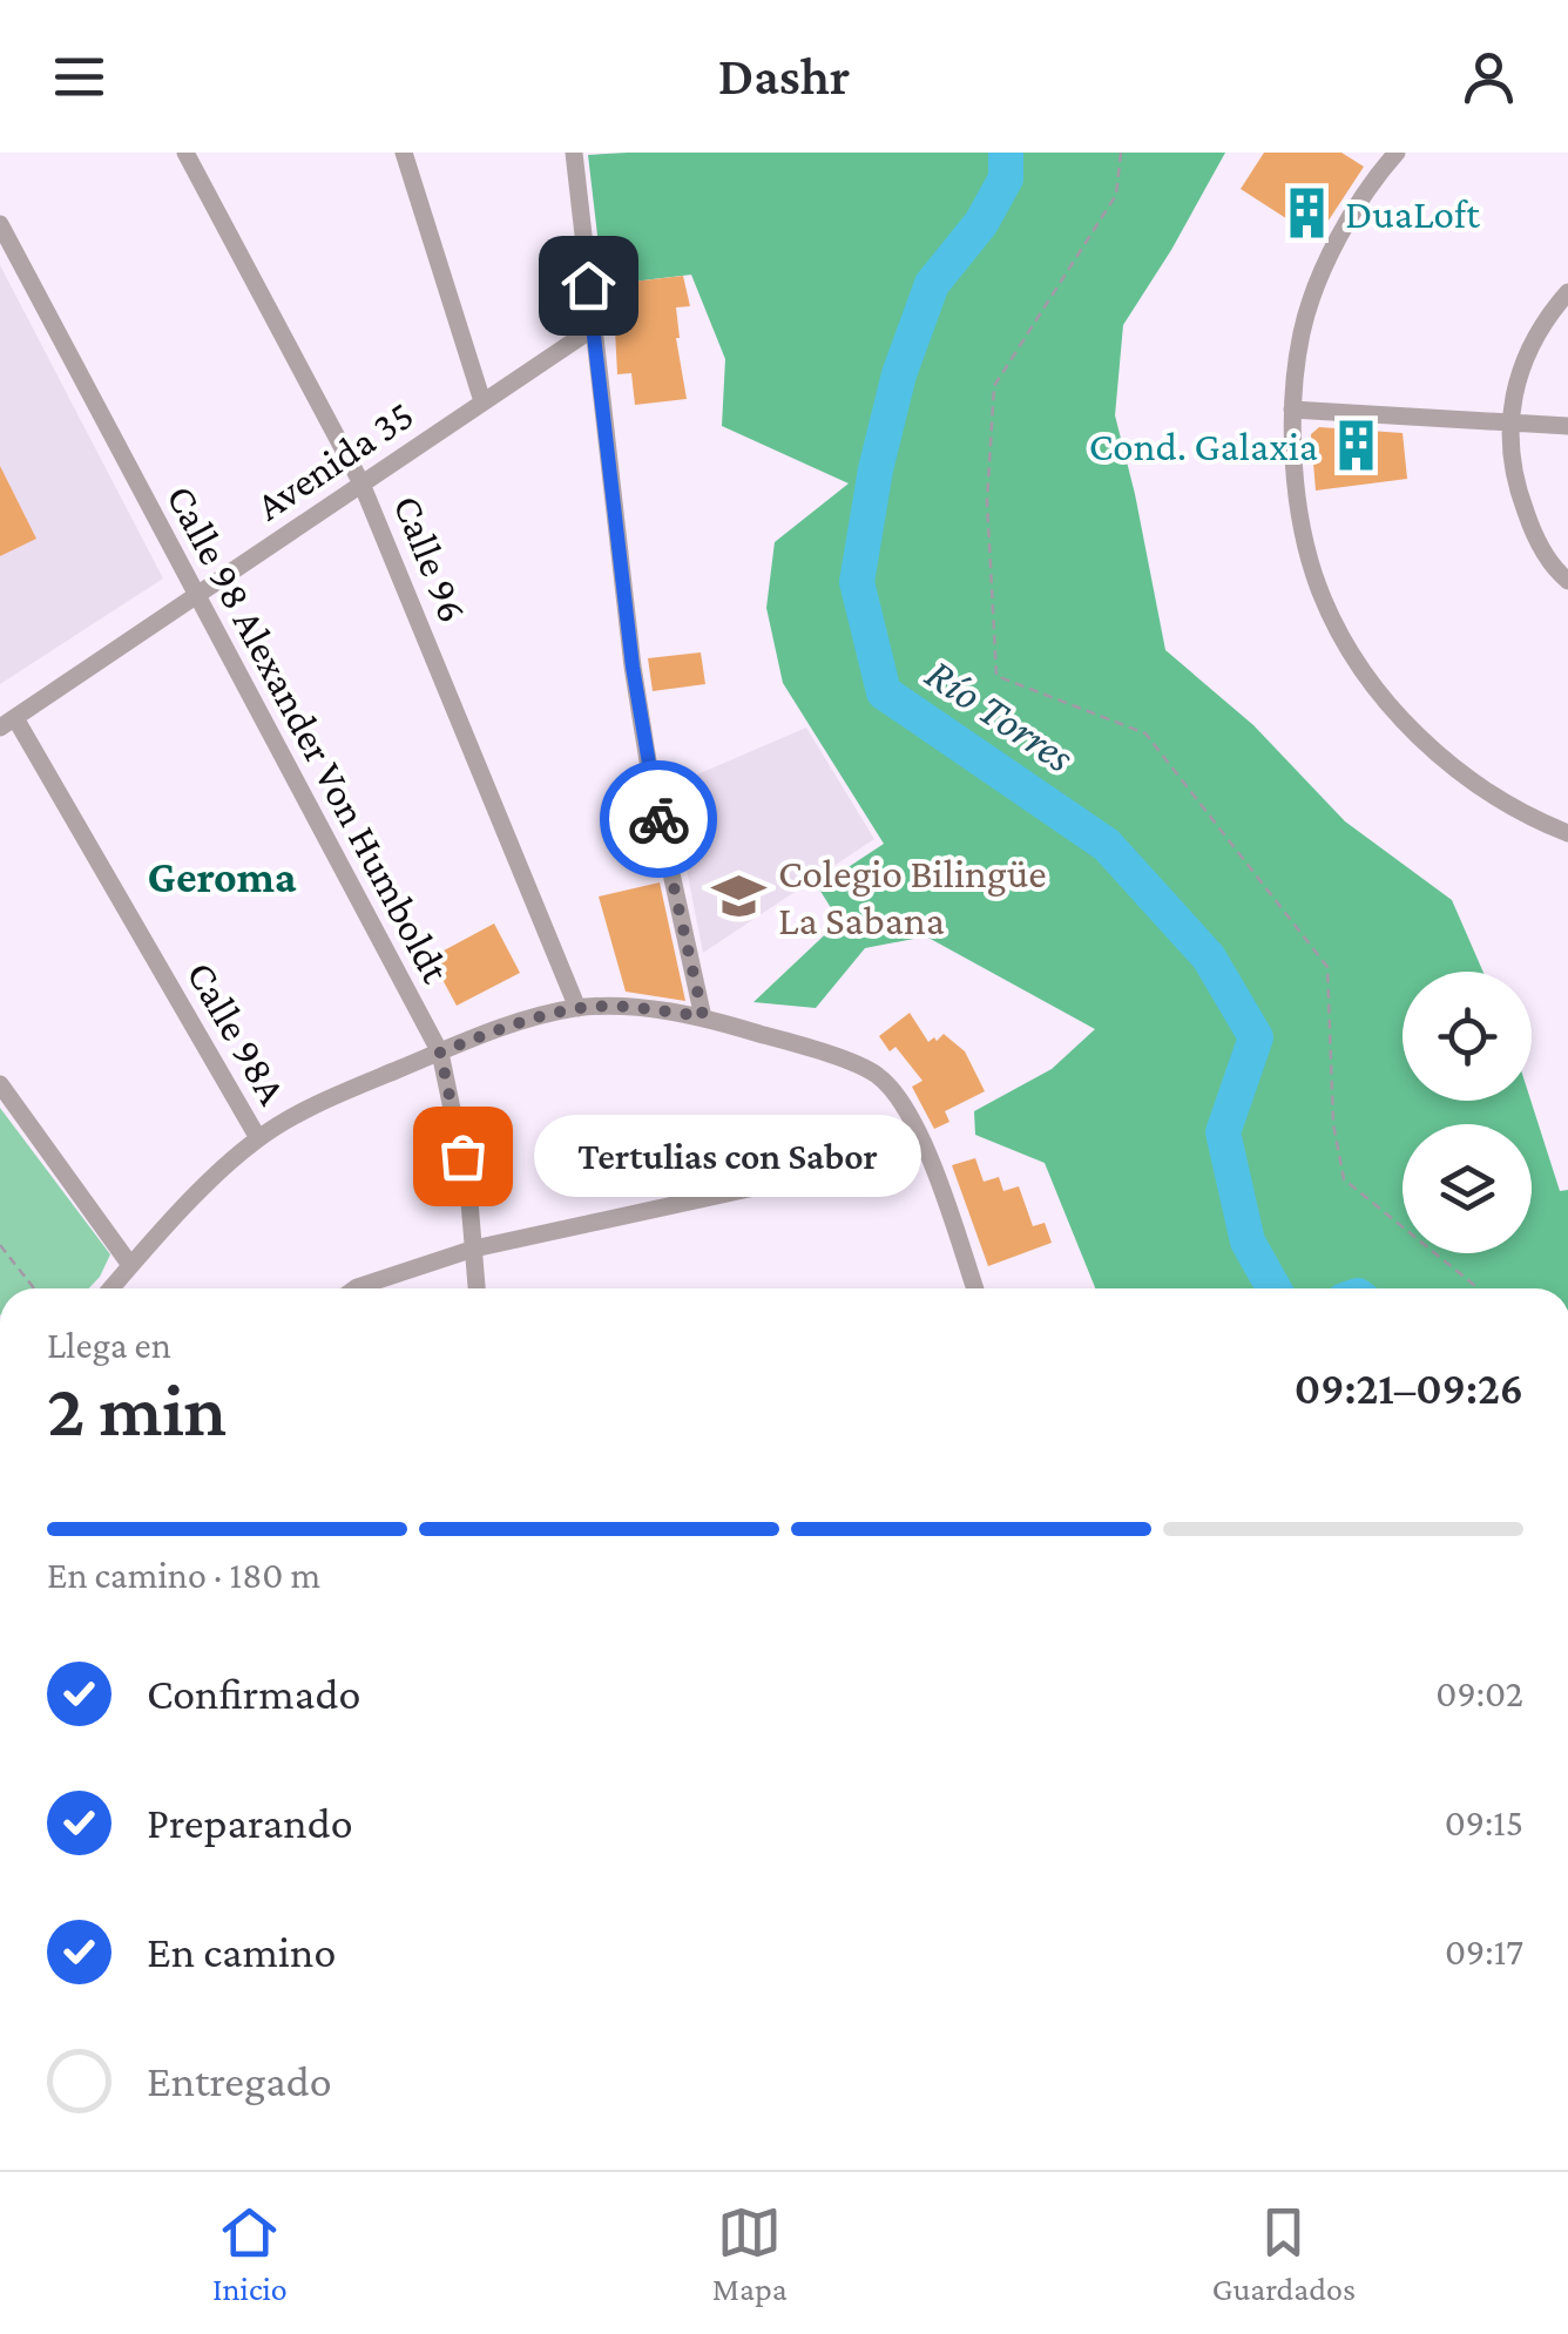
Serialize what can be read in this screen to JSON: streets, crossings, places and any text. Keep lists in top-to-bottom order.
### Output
{
  "streets": {
    "street": [
      "Avenida 35",
      "Calle 96",
      "Calle 98 Alexander Von Humboldt",
      "Calle 98A"
    ]
  },
  "crossings": [
    ["Avenida 35", "Calle 96"],
    ["Avenida 35", "Calle 98 Alexander Von Humboldt"],
    ["Avenida 35", "Calle 98A"]
  ],
  "districts": ["Geroma"],
  "water": ["Río Torres"],
  "places": {
    "building": ["DuaLoft", "Cond. Galaxia"],
    "school or university": ["Colegio Bilingüe La Sabana"],
    "other": ["Tertulias con Sabor"]
  },
  "page": {
    "header": "Dashr",
    "bubble": "Tertulias con Sabor",
    "heading": ["2 min", "Llega en", "09:21–09:26"],
    "bar": "En camino · 180 m",
    "list": [
      ["Confirmado", "09:02"],
      ["Preparando", "09:15"],
      ["En camino", "09:17"],
      "Entregado"
    ],
    "tabs": ["Inicio", "Mapa", "Guardados"]
  }
}
